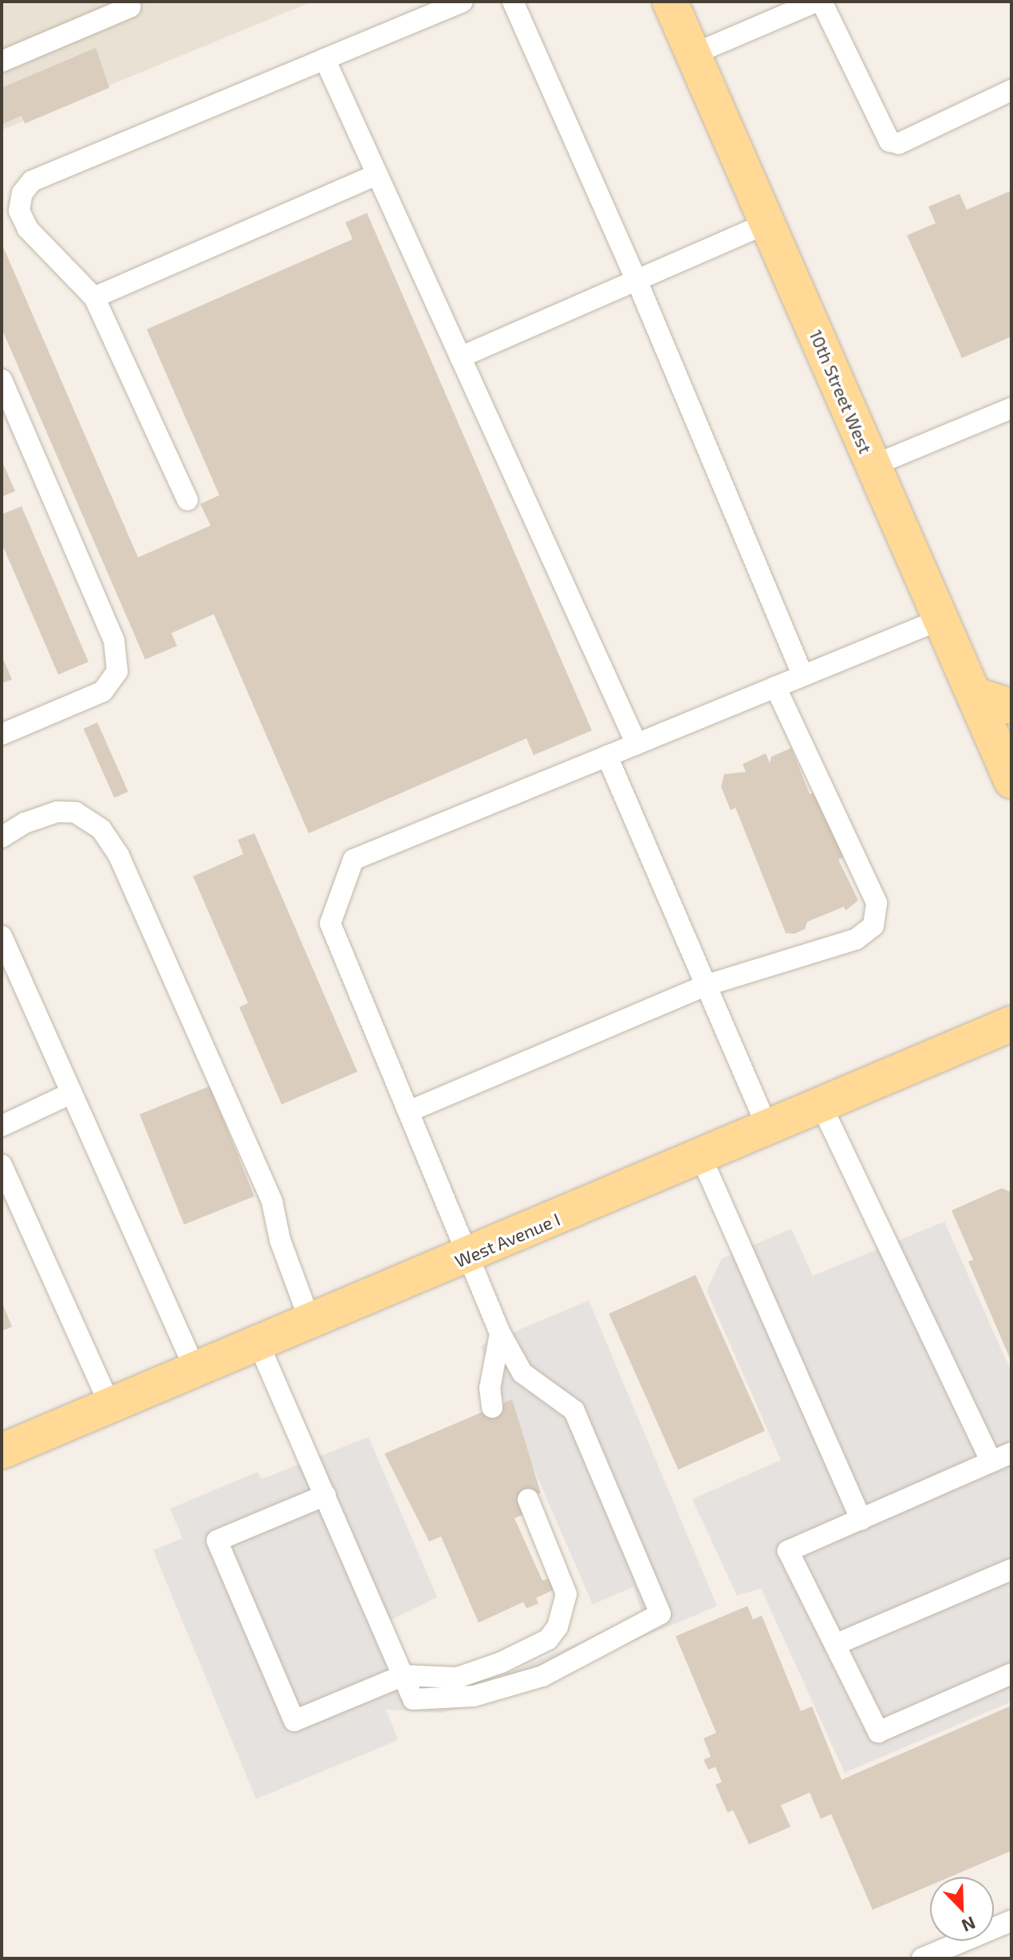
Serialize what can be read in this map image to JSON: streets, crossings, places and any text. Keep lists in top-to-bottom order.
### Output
{
  "streets": {
    "main road": ["10th Street West", "West Avenue I"]
  },
  "north": "bottom right"
}
